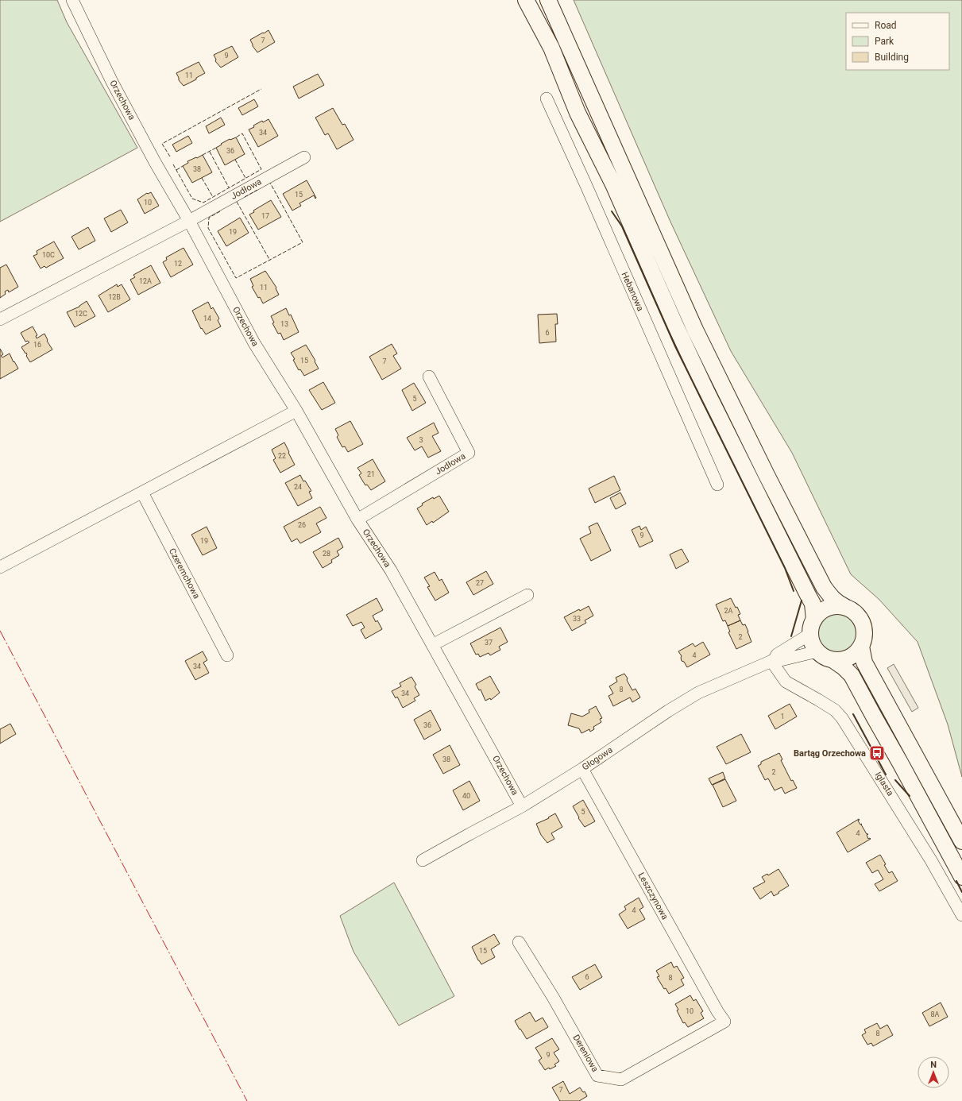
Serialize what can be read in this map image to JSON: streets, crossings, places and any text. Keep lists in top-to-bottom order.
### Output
{
  "streets": {
    "street": [
      "Orzechowa",
      "Jodłowa",
      "Hebanowa",
      "Czeremchowa",
      "Głogowa",
      "Iglasta",
      "Leszczynowa",
      "Dereniowa"
    ]
  },
  "crossings": [
    ["Orzechowa", "Jodłowa"],
    ["Orzechowa", "Głogowa"],
    ["Głogowa", "Iglasta"],
    ["Głogowa", "Leszczynowa"],
    ["Leszczynowa", "Dereniowa"]
  ],
  "places": {
    "bus stop": ["Bartąg Orzechowa"]
  },
  "house_numbers": [
    "7",
    "9",
    "11",
    "34",
    "36",
    "38",
    "15",
    "10",
    "17",
    "19",
    "10C",
    "12",
    "12A",
    "11",
    "12B",
    "12C",
    "14",
    "13",
    "6",
    "16",
    "15",
    "7",
    "5",
    "3",
    "22",
    "21",
    "24",
    "26",
    "9",
    "19",
    "28",
    "27",
    "2A",
    "33",
    "2",
    "37",
    "4",
    "34",
    "8",
    "34",
    "1",
    "36",
    "38",
    "2",
    "40",
    "5",
    "4",
    "4",
    "15",
    "6",
    "8",
    "10",
    "8A",
    "8",
    "9",
    "7"
  ],
  "legend": ["Road", "Park", "Building"],
  "north": "top"
}
